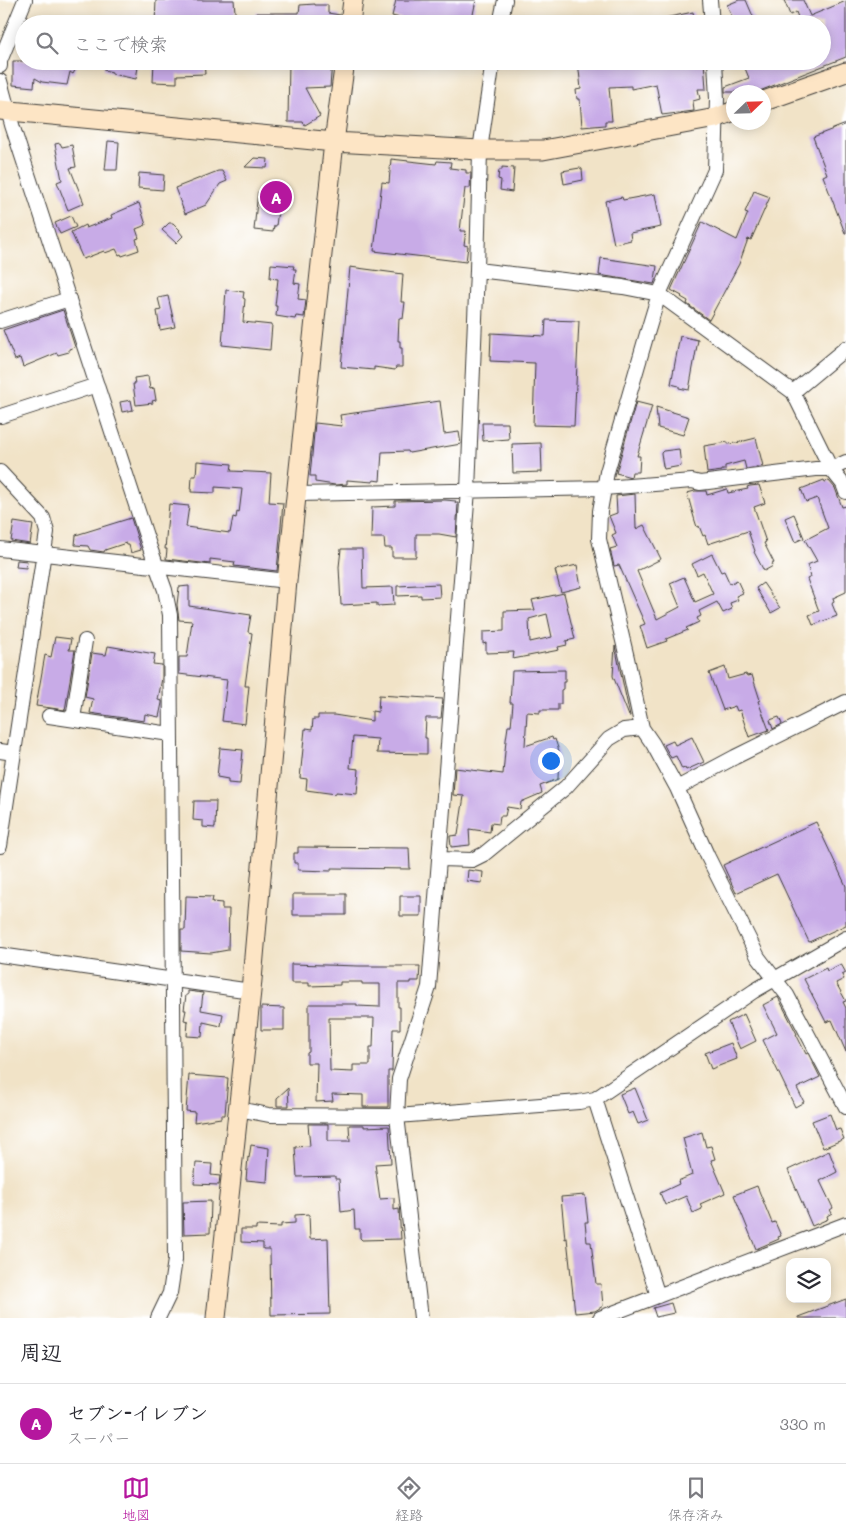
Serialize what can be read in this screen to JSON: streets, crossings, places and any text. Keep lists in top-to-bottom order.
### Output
{
  "north": "top right",
  "page": {
    "search": "ここで検索",
    "pins": "A",
    "heading": "周辺",
    "list": [
      {
        "mark": "A",
        "name": "セブン-イレブン",
        "note": "スーパー",
        "value": "330 m"
      }
    ],
    "nav": ["地図", "経路", "保存済み"]
  }
}
